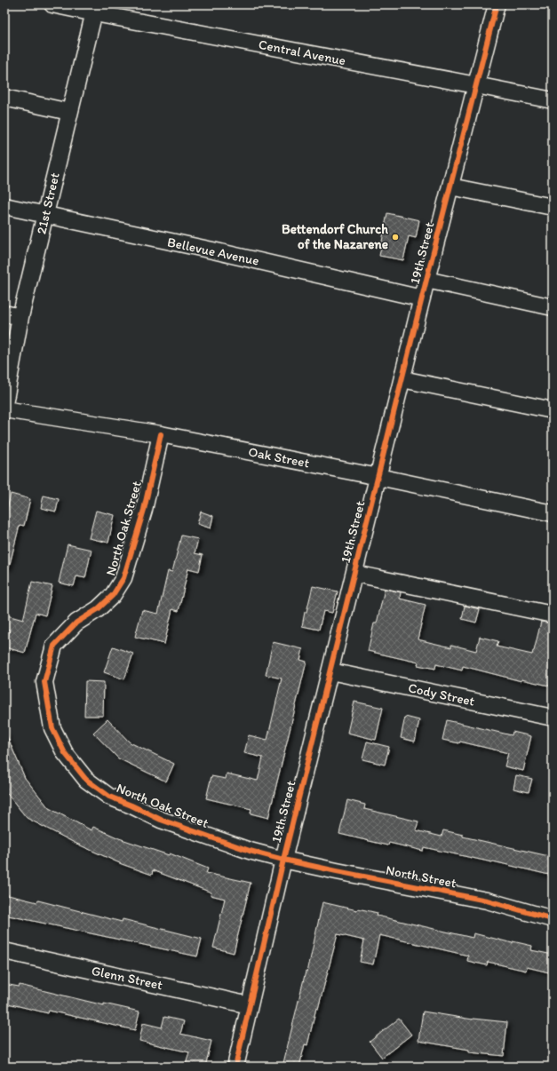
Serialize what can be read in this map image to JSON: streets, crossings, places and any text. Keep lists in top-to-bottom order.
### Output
{
  "streets": {
    "street": [
      "Central Avenue",
      "21st Street",
      "Bellevue Avenue",
      "19th Street",
      "Oak Street",
      "North Oak Street",
      "Cody Street",
      "North Street",
      "Glenn Street"
    ]
  },
  "crossings": [
    ["Central Avenue", "21st Street"],
    ["Central Avenue", "19th Street"],
    ["21st Street", "Bellevue Avenue"],
    ["Bellevue Avenue", "19th Street"],
    ["19th Street", "Oak Street"],
    ["19th Street", "North Oak Street"],
    ["19th Street", "Cody Street"],
    ["19th Street", "North Street"],
    ["19th Street", "Glenn Street"],
    ["Oak Street", "North Oak Street"],
    ["North Oak Street", "North Street"]
  ],
  "places": ["Bettendorf Church of the Nazarene"]
}
